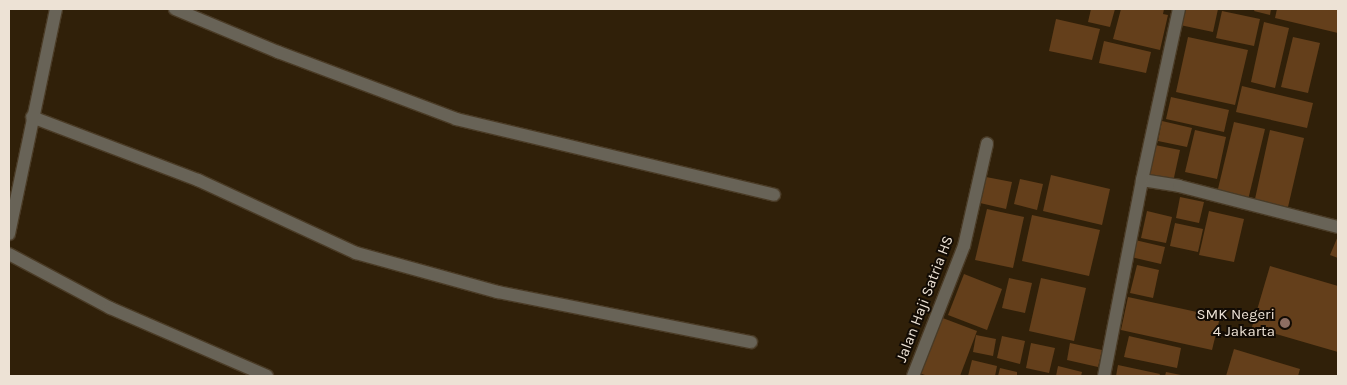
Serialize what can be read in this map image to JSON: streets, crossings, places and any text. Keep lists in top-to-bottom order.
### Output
{
  "streets": {
    "street": ["Jalan Haji Satria HS"]
  },
  "places": ["SMK Negeri 4 Jakarta"]
}
